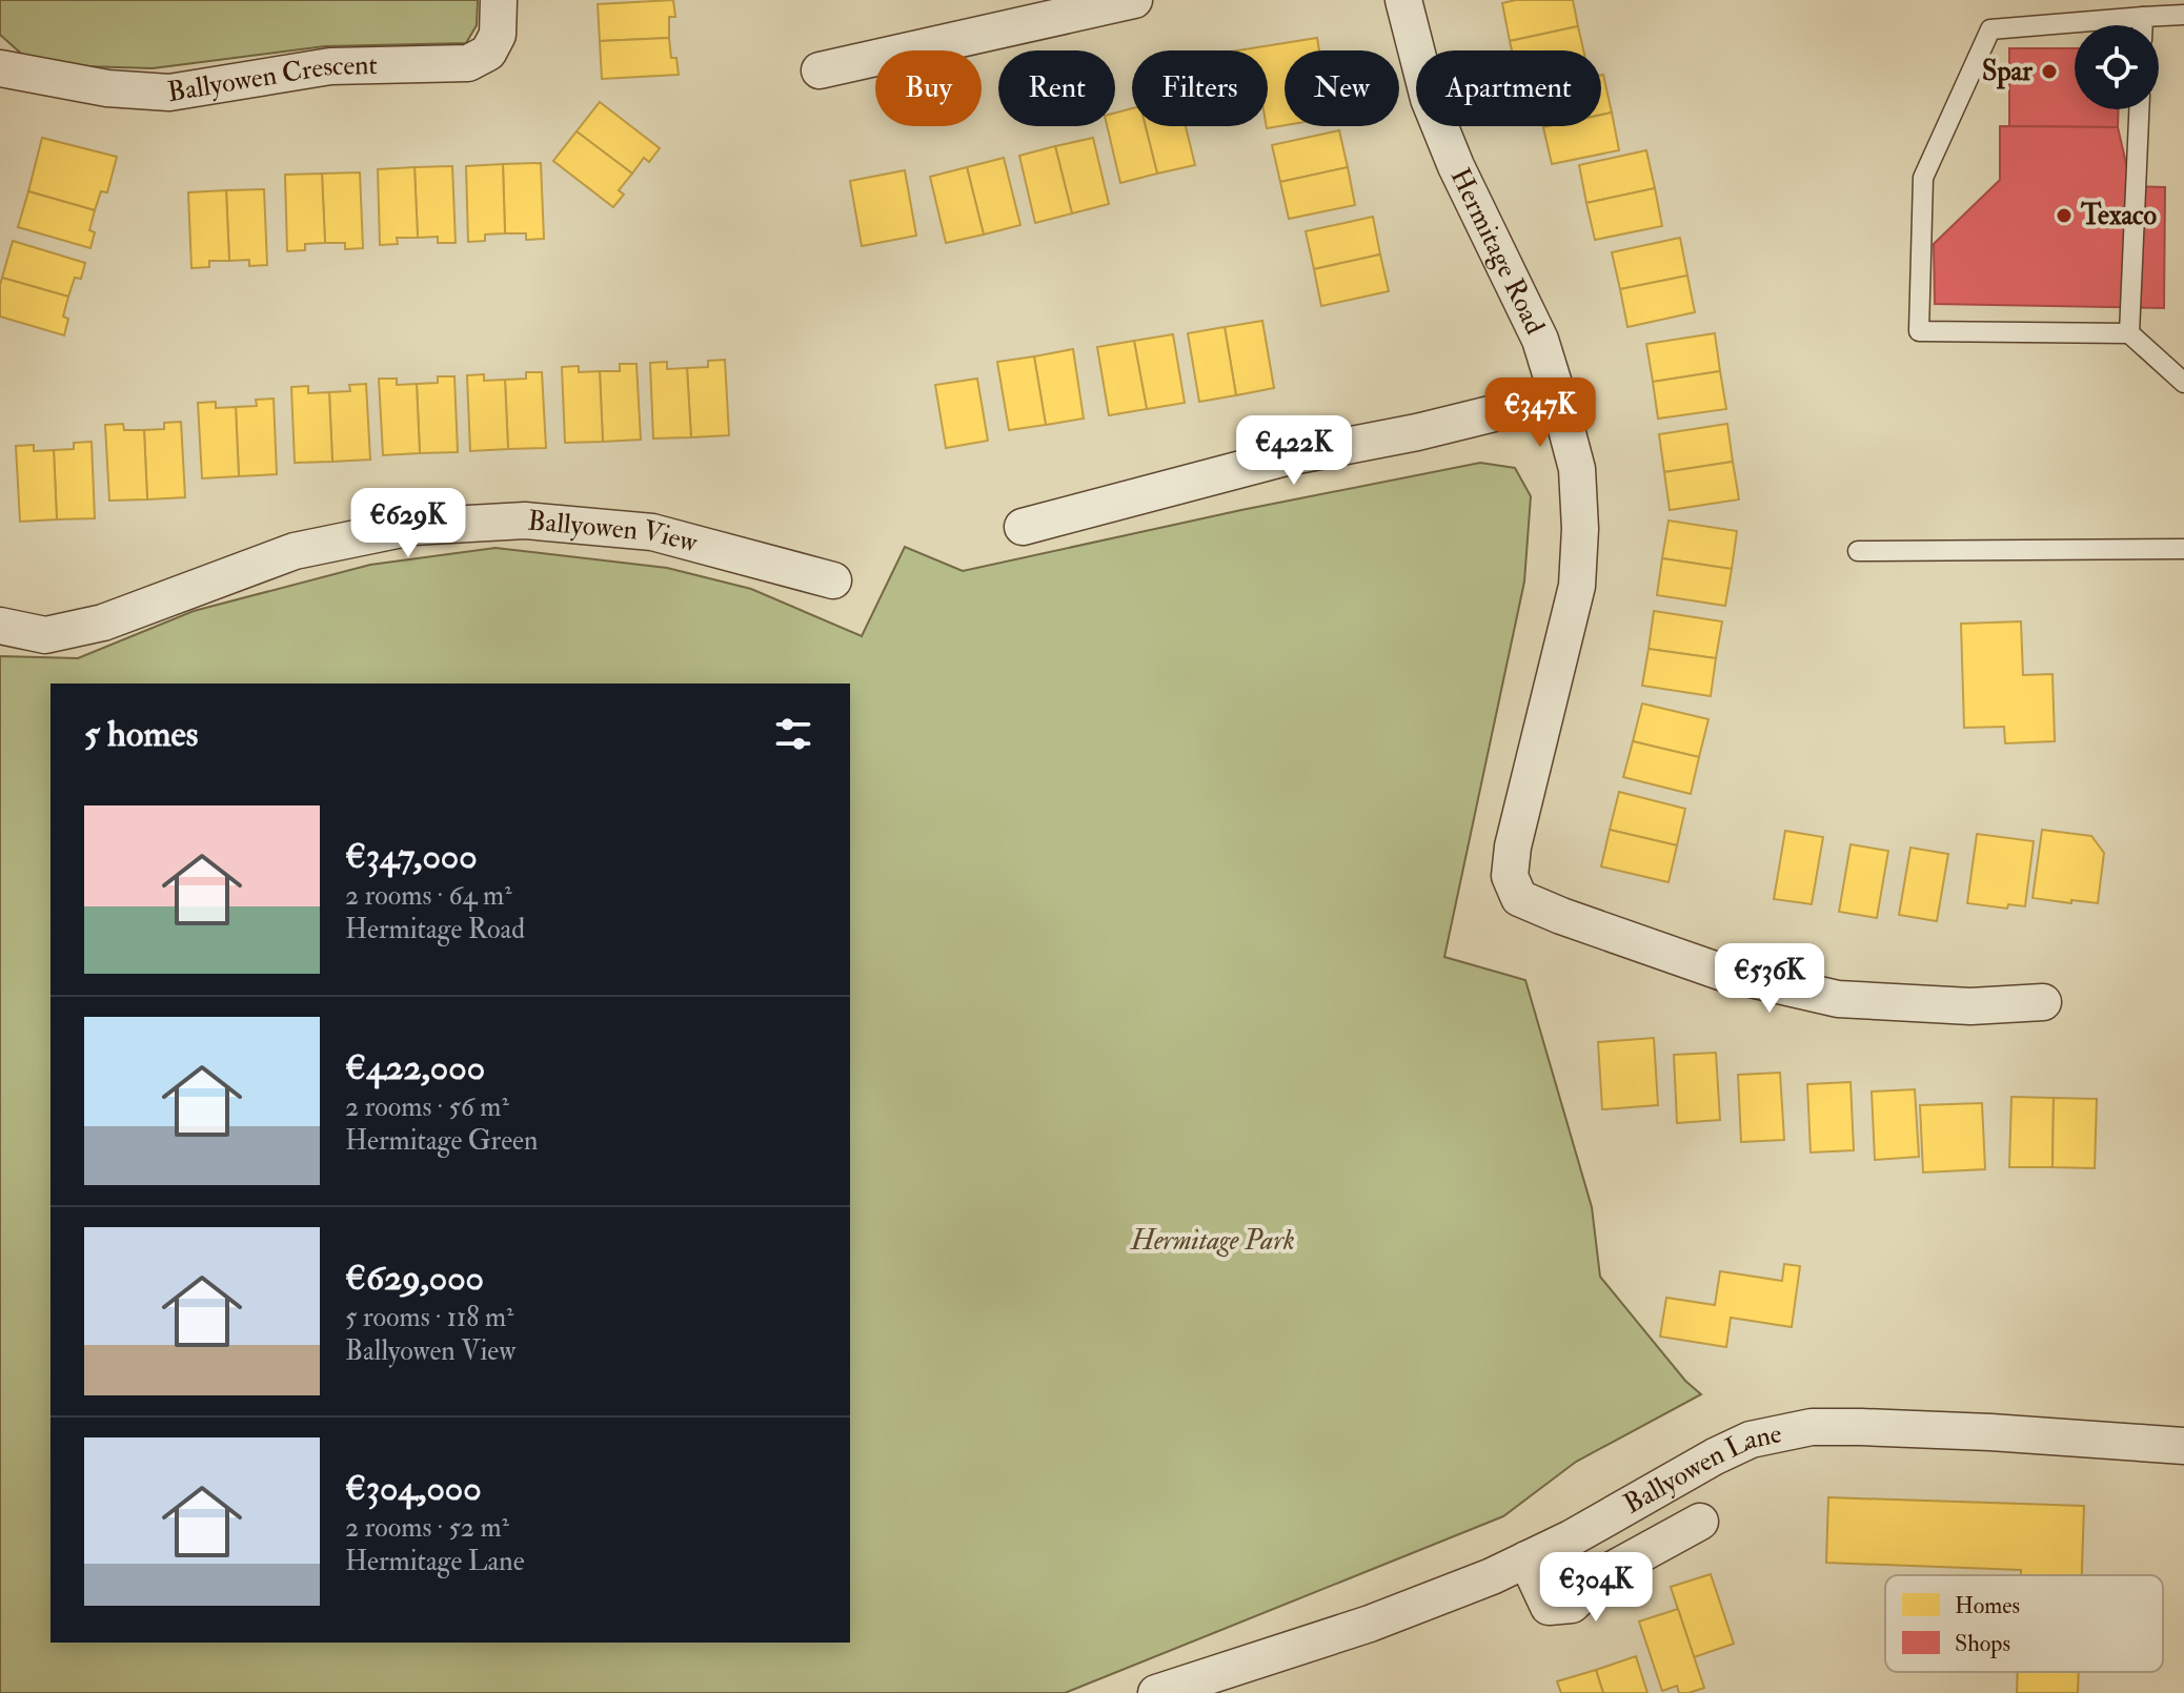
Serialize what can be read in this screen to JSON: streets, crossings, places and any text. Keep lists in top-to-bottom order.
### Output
{
  "streets": {
    "street": [
      "Ballyowen Crescent",
      "Hermitage Road",
      "Ballyowen View",
      "Ballyowen Lane"
    ]
  },
  "parks": ["Hermitage Park"],
  "places": ["Spar", "Texaco"],
  "legend": ["Homes", "Shops"],
  "page": {
    "chip": [
      "Buy",
      "Rent",
      "Filters",
      "New",
      "Apartment"
    ],
    "price": [
      "€347K",
      "€422K",
      "€629K",
      "€536K",
      "€304K"
    ],
    "heading": "5 homes",
    "list": [
      {
        "name": "€347,000",
        "note": "2 rooms · 64 m² · Hermitage Road"
      },
      {
        "name": "€422,000",
        "note": "2 rooms · 56 m² · Hermitage Green"
      },
      {
        "name": "€629,000",
        "note": "5 rooms · 118 m² · Ballyowen View"
      },
      {
        "name": "€304,000",
        "note": "2 rooms · 52 m² · Hermitage Lane"
      }
    ]
  }
}
